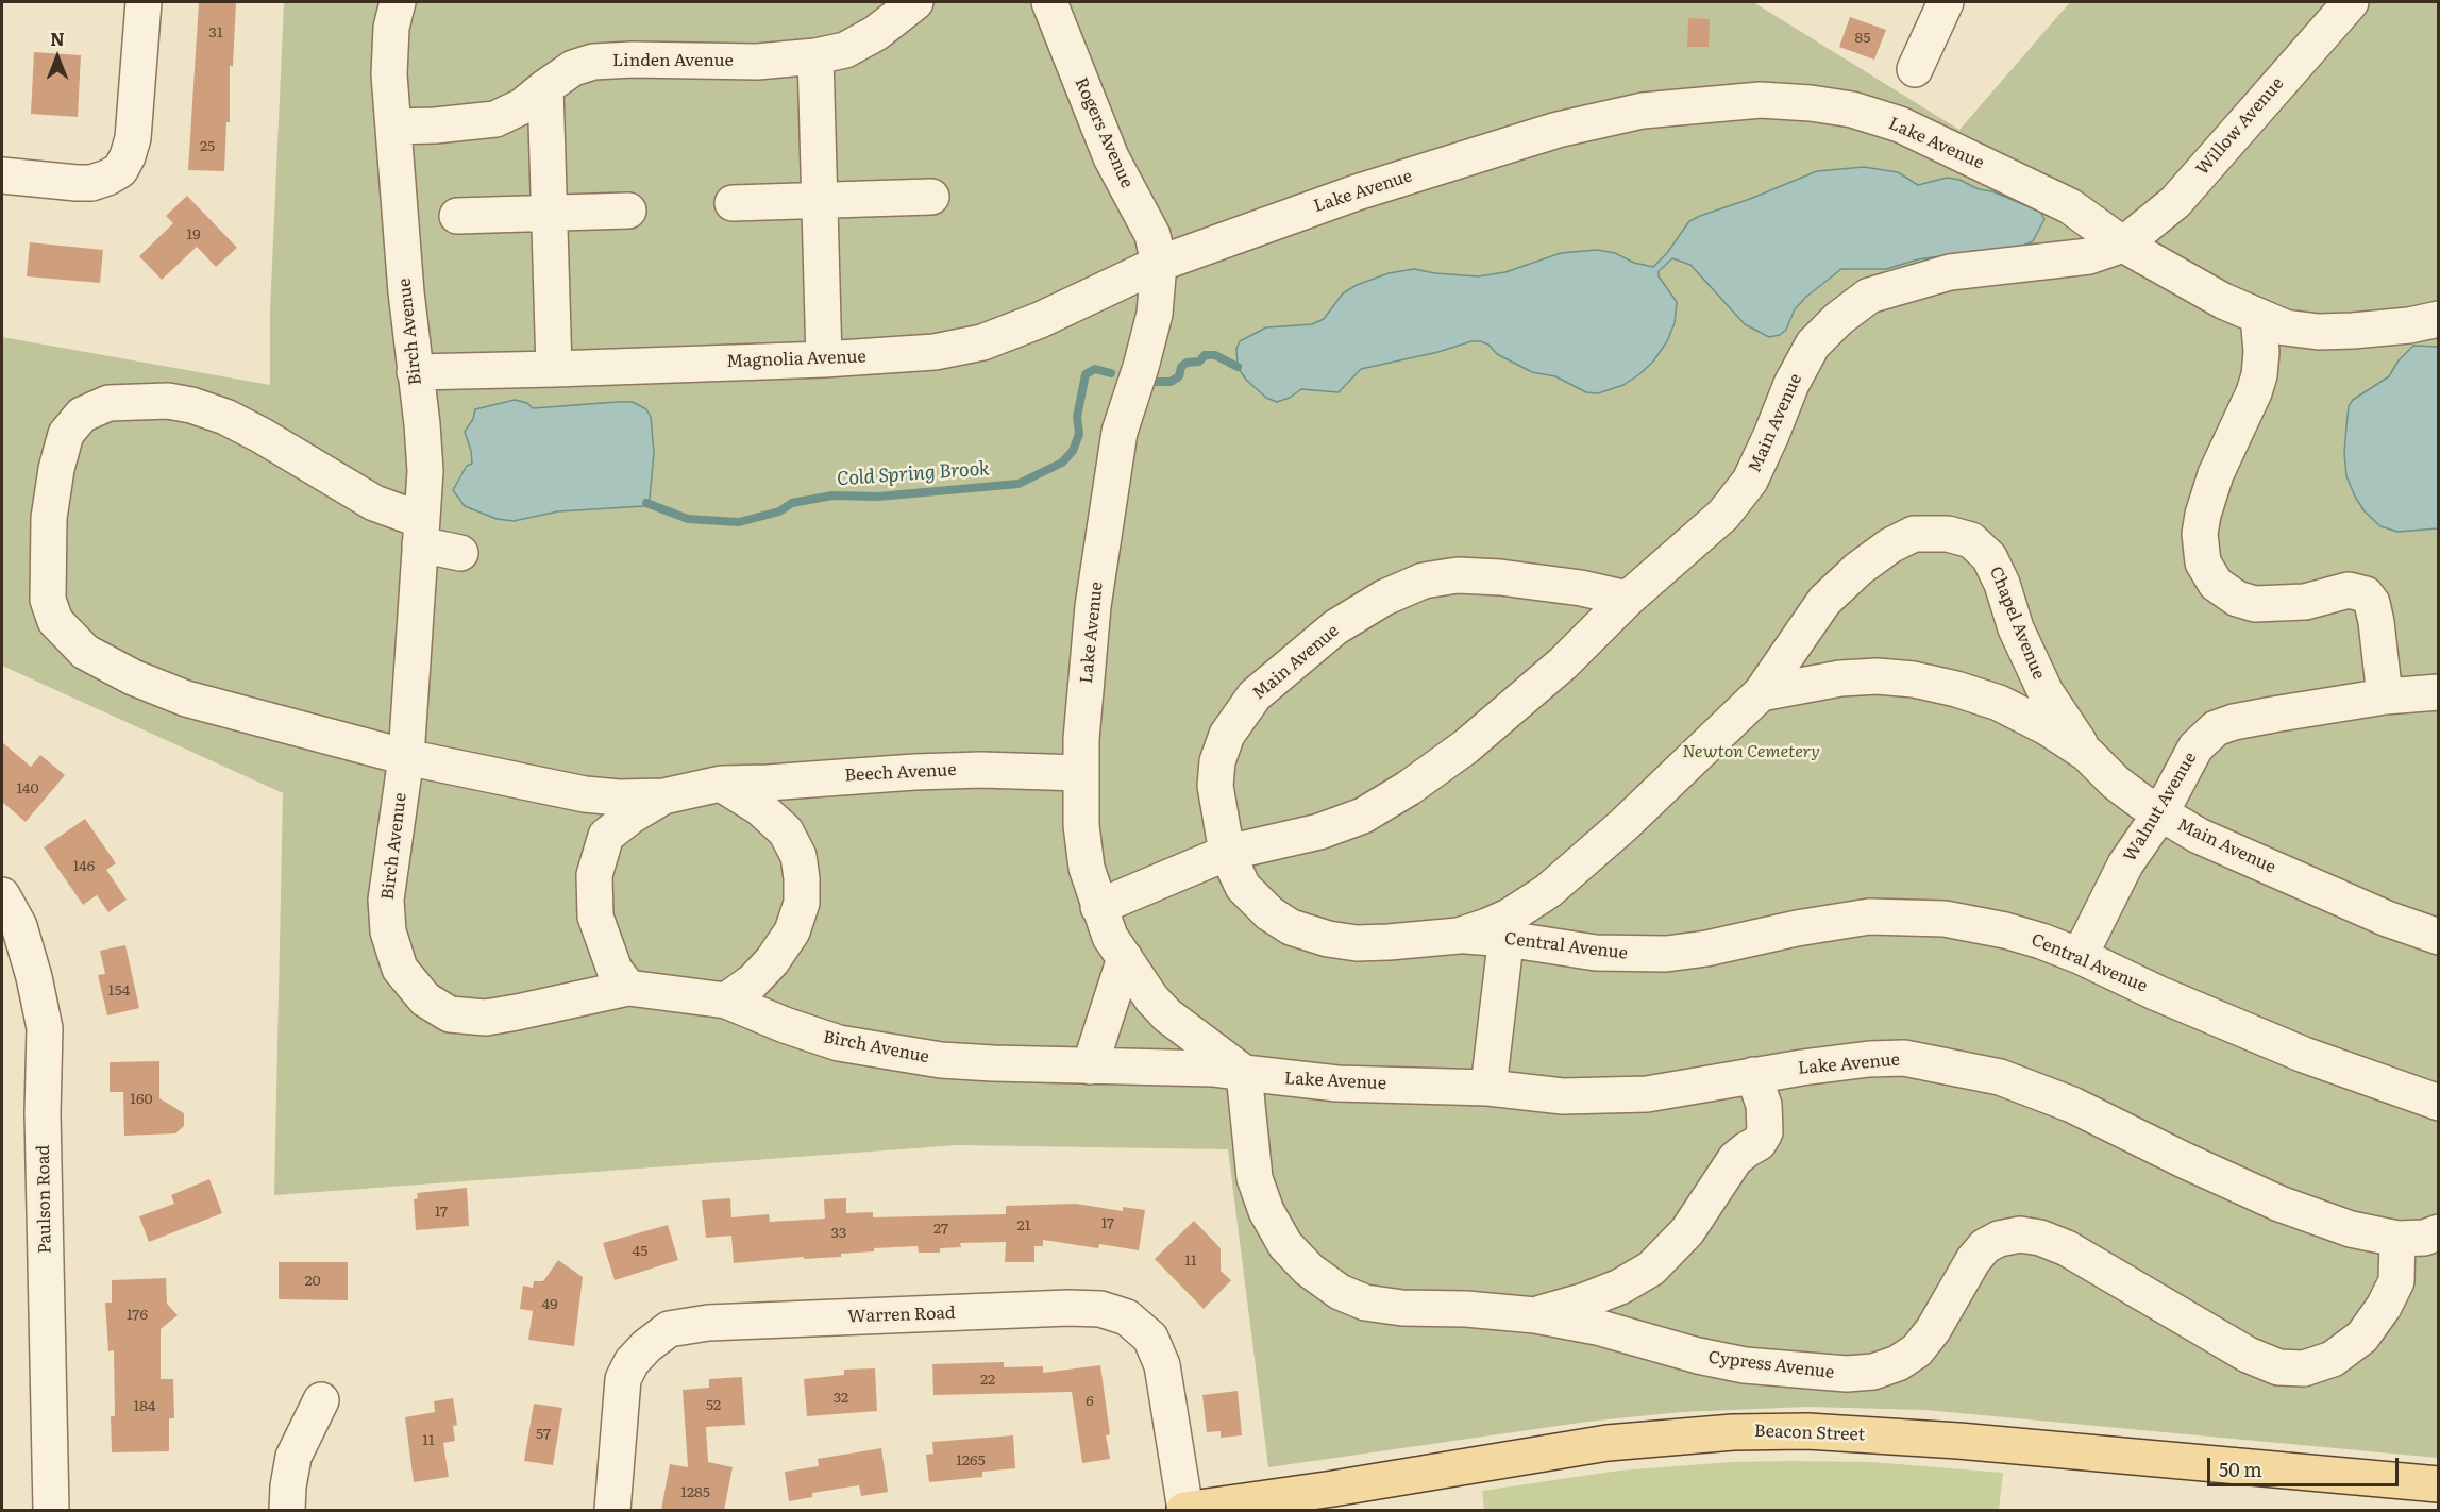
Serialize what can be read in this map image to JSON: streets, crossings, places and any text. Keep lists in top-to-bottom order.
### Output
{
  "streets": {
    "main road": ["Beacon Street"],
    "street": [
      "Linden Avenue",
      "Willow Avenue",
      "Rogers Avenue",
      "Lake Avenue",
      "Birch Avenue",
      "Magnolia Avenue",
      "Main Avenue",
      "Chapel Avenue",
      "Beech Avenue",
      "Walnut Avenue",
      "Central Avenue",
      "Paulson Road",
      "Warren Road",
      "Cypress Avenue"
    ]
  },
  "crossings": [
    ["Linden Avenue", "Birch Avenue"],
    ["Willow Avenue", "Lake Avenue"],
    ["Willow Avenue", "Main Avenue"],
    ["Rogers Avenue", "Lake Avenue"],
    ["Rogers Avenue", "Magnolia Avenue"],
    ["Lake Avenue", "Birch Avenue"],
    ["Lake Avenue", "Magnolia Avenue"],
    ["Lake Avenue", "Main Avenue"],
    ["Lake Avenue", "Beech Avenue"],
    ["Lake Avenue", "Cypress Avenue"],
    ["Birch Avenue", "Magnolia Avenue"],
    ["Birch Avenue", "Beech Avenue"],
    ["Birch Avenue", "Cypress Avenue"],
    ["Main Avenue", "Chapel Avenue"],
    ["Main Avenue", "Walnut Avenue"],
    ["Main Avenue", "Central Avenue"],
    ["Walnut Avenue", "Central Avenue"],
    ["Warren Road", "Beacon Street"]
  ],
  "water": ["Cold Spring Brook"],
  "parks": ["Newton Cemetery"],
  "house_numbers": [
    "31",
    "85",
    "25",
    "19",
    "140",
    "146",
    "154",
    "160",
    "17",
    "17",
    "21",
    "27",
    "33",
    "45",
    "11",
    "20",
    "49",
    "176",
    "22",
    "32",
    "6",
    "52",
    "184",
    "57",
    "11",
    "1265",
    "1285"
  ],
  "scale_bar": "50 m",
  "north": "top"
}
